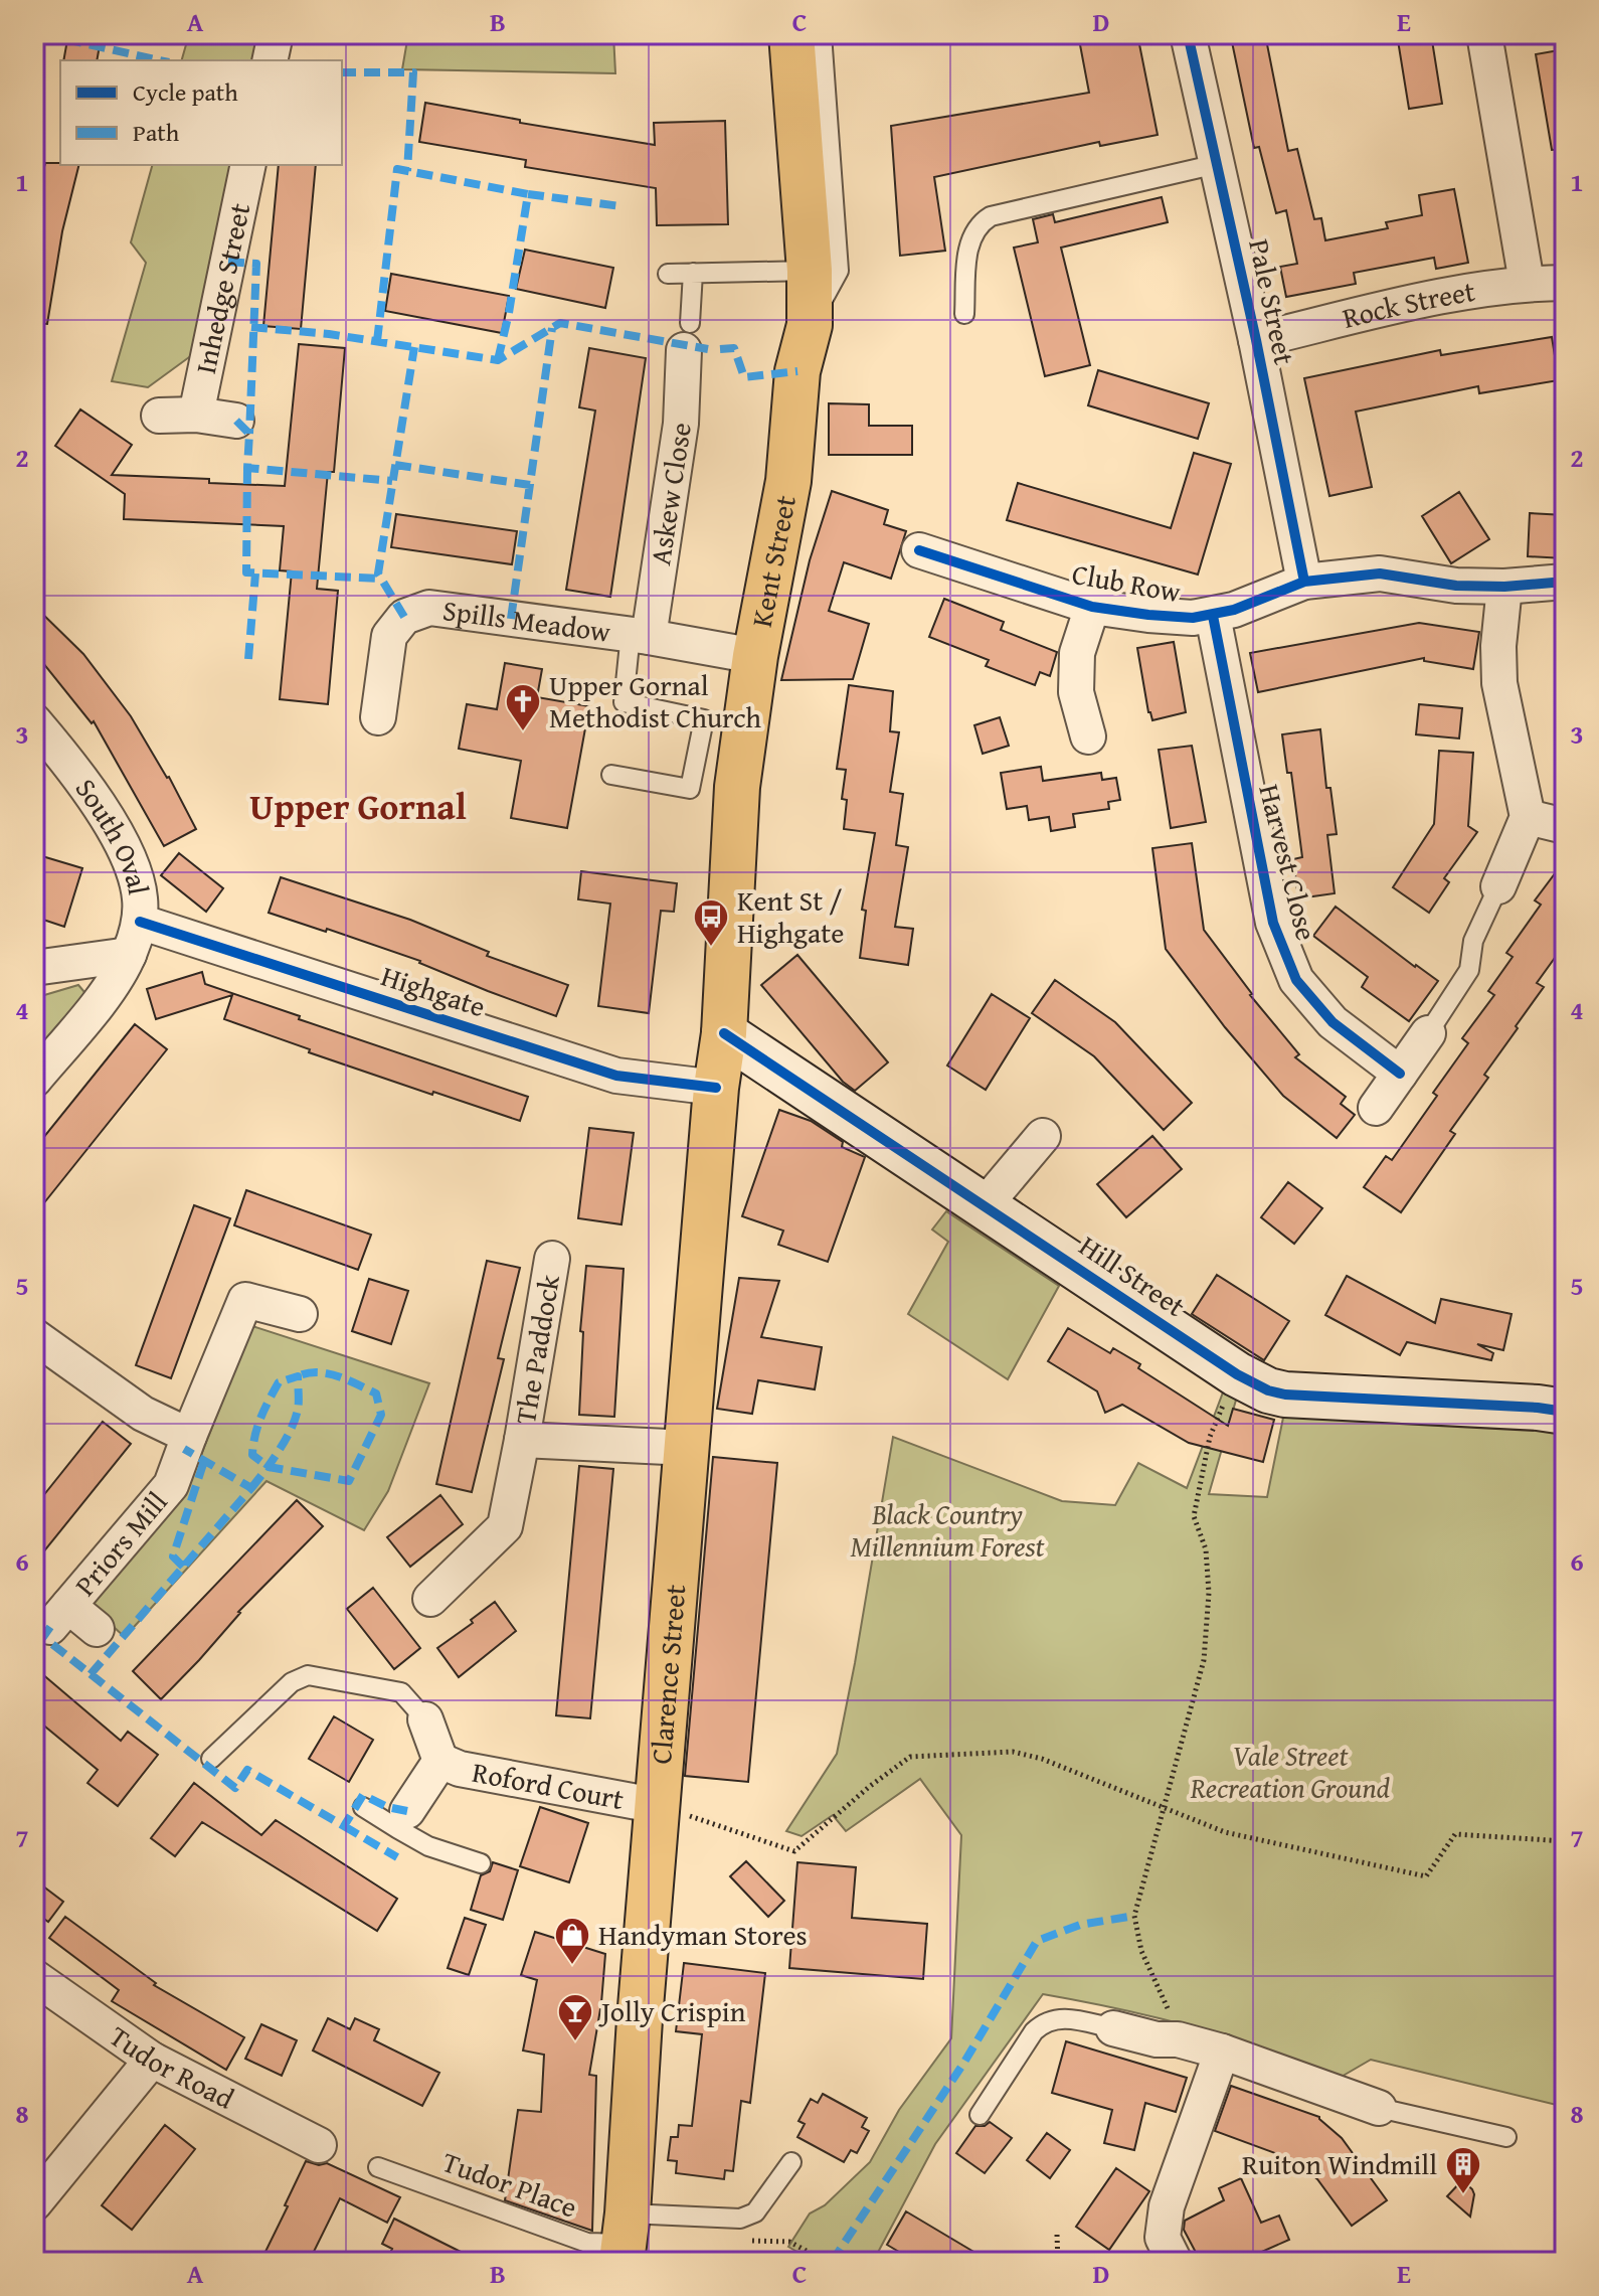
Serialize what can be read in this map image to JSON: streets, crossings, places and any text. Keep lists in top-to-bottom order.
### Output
{
  "streets": {
    "main road": ["Kent Street", "Clarence Street"],
    "street": [
      "Inhedge Street",
      "Pale Street",
      "Rock Street",
      "Askew Close",
      "Club Row",
      "Spills Meadow",
      "South Oval",
      "Harvest Close",
      "Highgate",
      "Hill Street",
      "The Paddock",
      "Priors Mill",
      "Roford Court",
      "Tudor Road"
    ],
    "lane": ["Tudor Place"]
  },
  "crossings": [
    ["Pale Street", "Rock Street"],
    ["Pale Street", "Club Row"],
    ["Askew Close", "Spills Meadow"],
    ["Kent Street", "Spills Meadow"],
    ["Kent Street", "Highgate"],
    ["Kent Street", "Hill Street"],
    ["Kent Street", "Clarence Street"],
    ["Club Row", "Harvest Close"],
    ["South Oval", "Highgate"],
    ["Highgate", "Clarence Street"],
    ["The Paddock", "Clarence Street"],
    ["Clarence Street", "Roford Court"],
    ["Clarence Street", "Tudor Place"]
  ],
  "districts": ["Upper Gornal"],
  "parks": ["Black Country Millennium Forest", "Vale Street Recreation Ground"],
  "places": {
    "church": ["Upper Gornal Methodist Church"],
    "bus stop": ["Kent St / Highgate"],
    "shop": ["Handyman Stores"],
    "bar": ["Jolly Crispin"],
    "building": ["Ruiton Windmill"]
  },
  "legend": ["Cycle path", "Path"],
  "grid": {
    "columns": [
      "A",
      "B",
      "C",
      "D",
      "E"
    ],
    "rows": [
      "1",
      "2",
      "3",
      "4",
      "5",
      "6",
      "7",
      "8"
    ]
  }
}
